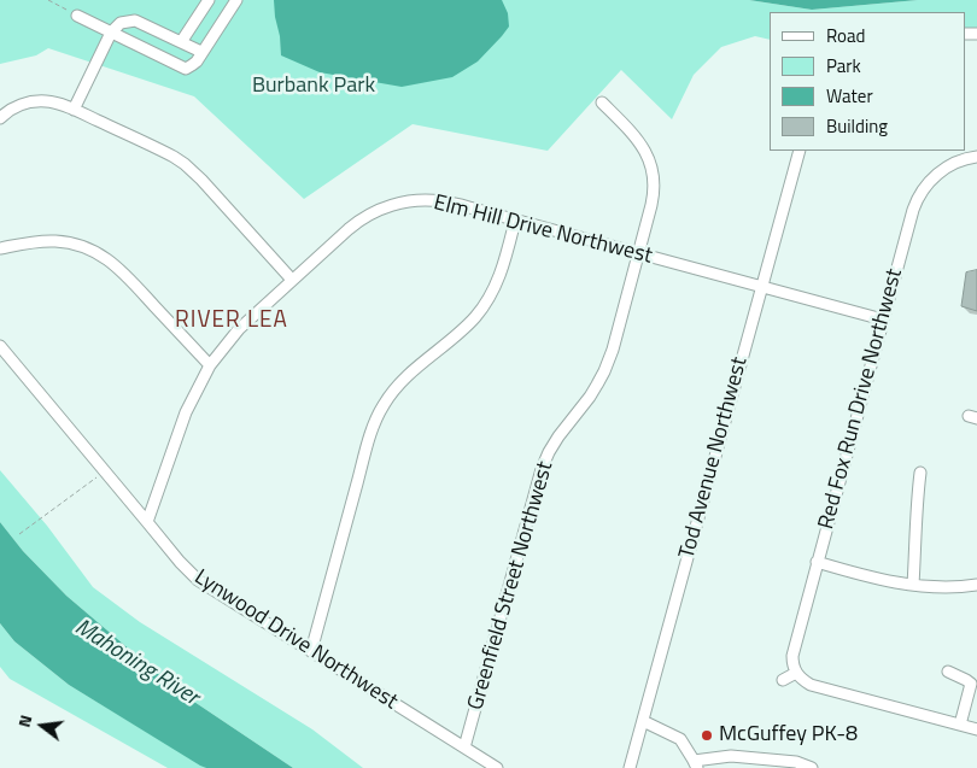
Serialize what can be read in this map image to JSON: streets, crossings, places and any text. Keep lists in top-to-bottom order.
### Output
{
  "streets": {
    "street": [
      "Elm Hill Drive Northwest",
      "Red Fox Run Drive Northwest",
      "Tod Avenue Northwest",
      "Greenfield Street Northwest",
      "Lynwood Drive Northwest"
    ]
  },
  "crossings": [
    ["Elm Hill Drive Northwest", "Red Fox Run Drive Northwest"],
    ["Elm Hill Drive Northwest", "Tod Avenue Northwest"],
    ["Elm Hill Drive Northwest", "Greenfield Street Northwest"],
    ["Elm Hill Drive Northwest", "Lynwood Drive Northwest"],
    ["Greenfield Street Northwest", "Lynwood Drive Northwest"]
  ],
  "districts": ["RIVER LEA"],
  "water": ["Mahoning River"],
  "parks": ["Burbank Park"],
  "places": ["McGuffey PK-8"],
  "legend": [
    "Road",
    "Park",
    "Water",
    "Building"
  ],
  "north": "left"
}
